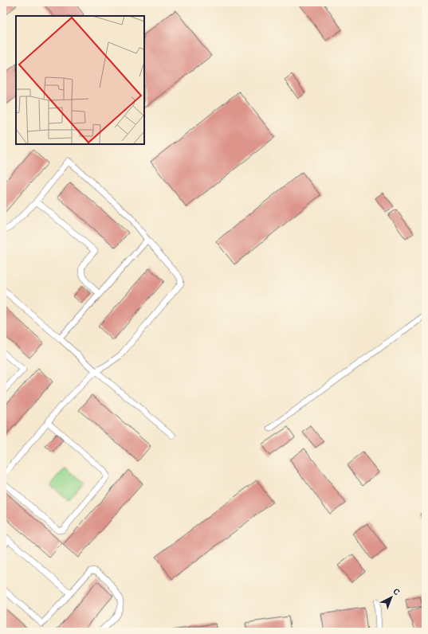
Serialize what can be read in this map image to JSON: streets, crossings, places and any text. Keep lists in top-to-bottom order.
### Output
{
  "north": "top right"
}
